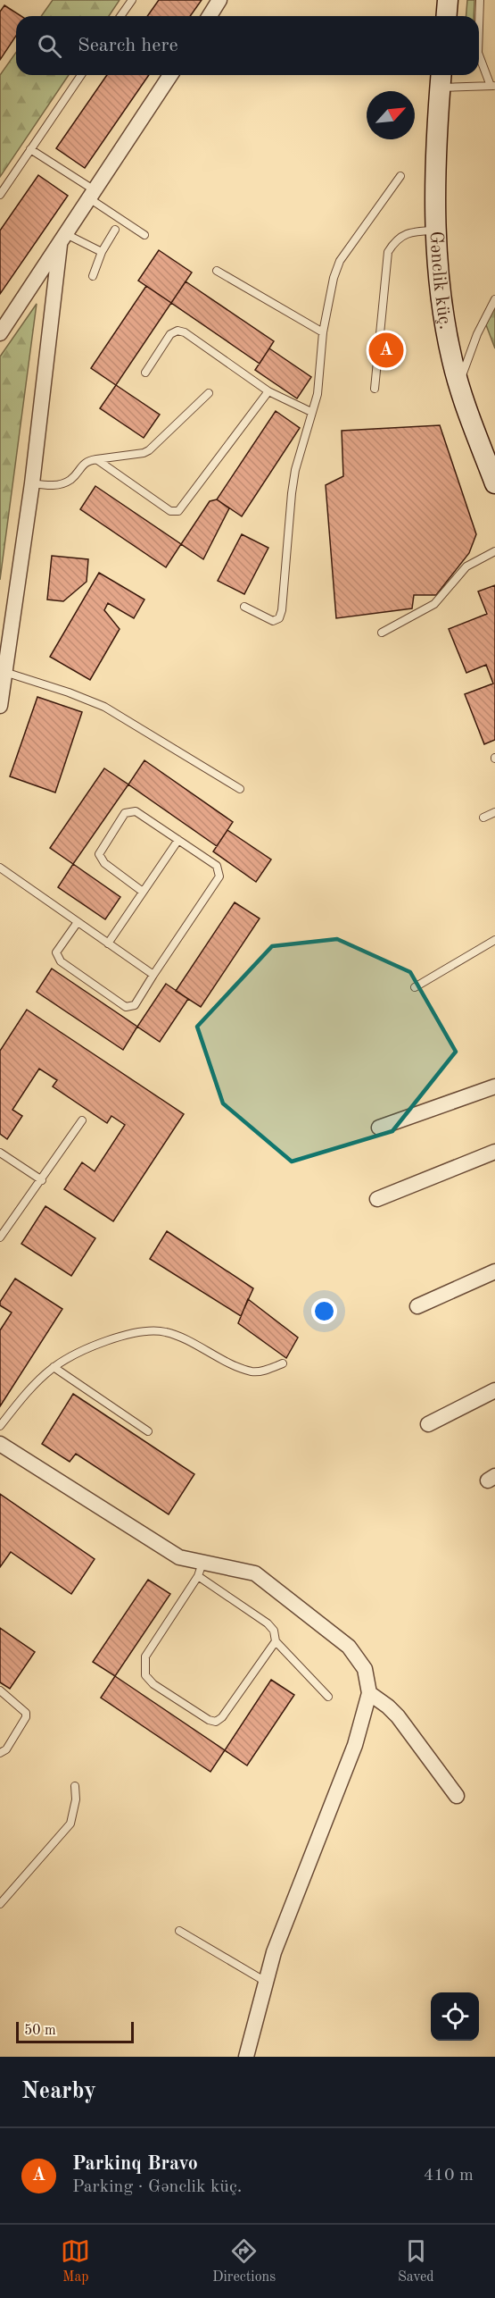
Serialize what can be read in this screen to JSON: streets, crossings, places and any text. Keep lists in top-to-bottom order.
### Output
{
  "streets": {
    "main road": ["Gənclik küç."]
  },
  "scale_bar": "50 m",
  "north": "top right",
  "page": {
    "search": "Search here",
    "pins": "A",
    "scale": "50 m",
    "heading": "Nearby",
    "list": [
      {
        "mark": "A",
        "name": "Parkinq Bravo",
        "note": "Parking · Gənclik küç.",
        "value": "410 m"
      }
    ],
    "nav": ["Map", "Directions", "Saved"]
  }
}
